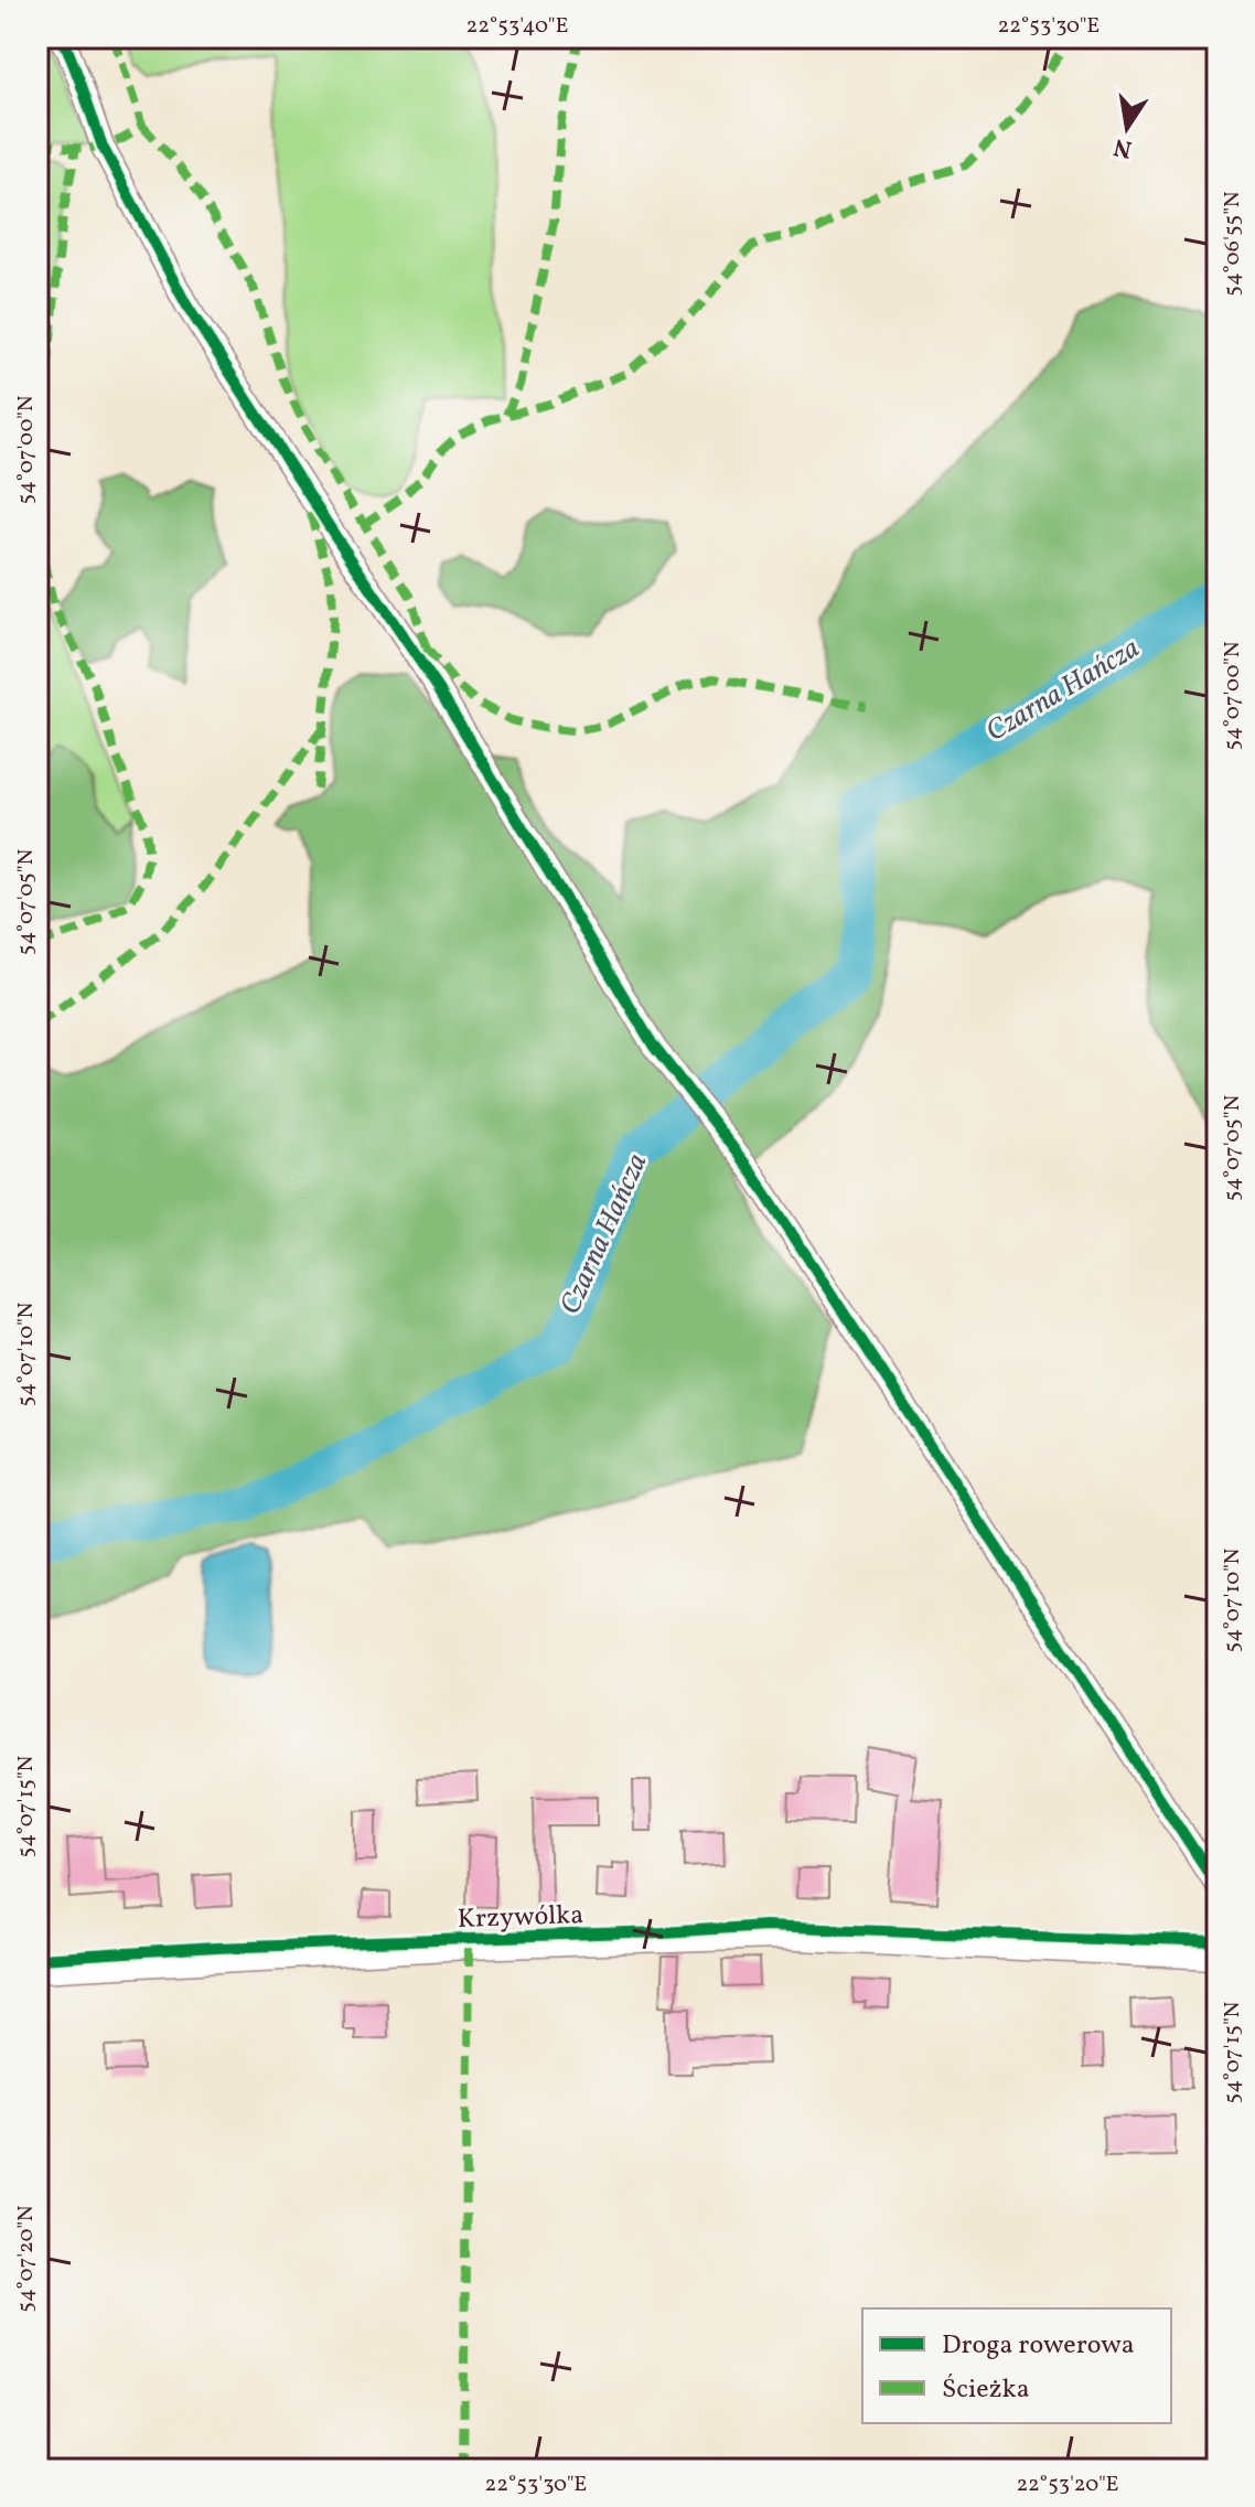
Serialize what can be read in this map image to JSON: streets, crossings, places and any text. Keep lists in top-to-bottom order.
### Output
{
  "streets": {
    "street": ["Krzywólka"]
  },
  "water": ["Czarna Hańcza"],
  "legend": ["Droga rowerowa", "Ścieżka"],
  "north": "bottom",
  "coordinates": [
    "22°53'40\"E",
    "22°53'30\"E",
    "54°06'55\"N",
    "54°07'00\"N",
    "54°07'05\"N",
    "54°07'10\"N",
    "54°07'15\"N",
    "54°07'20\"N",
    "22°53'20\"E"
  ]
}
